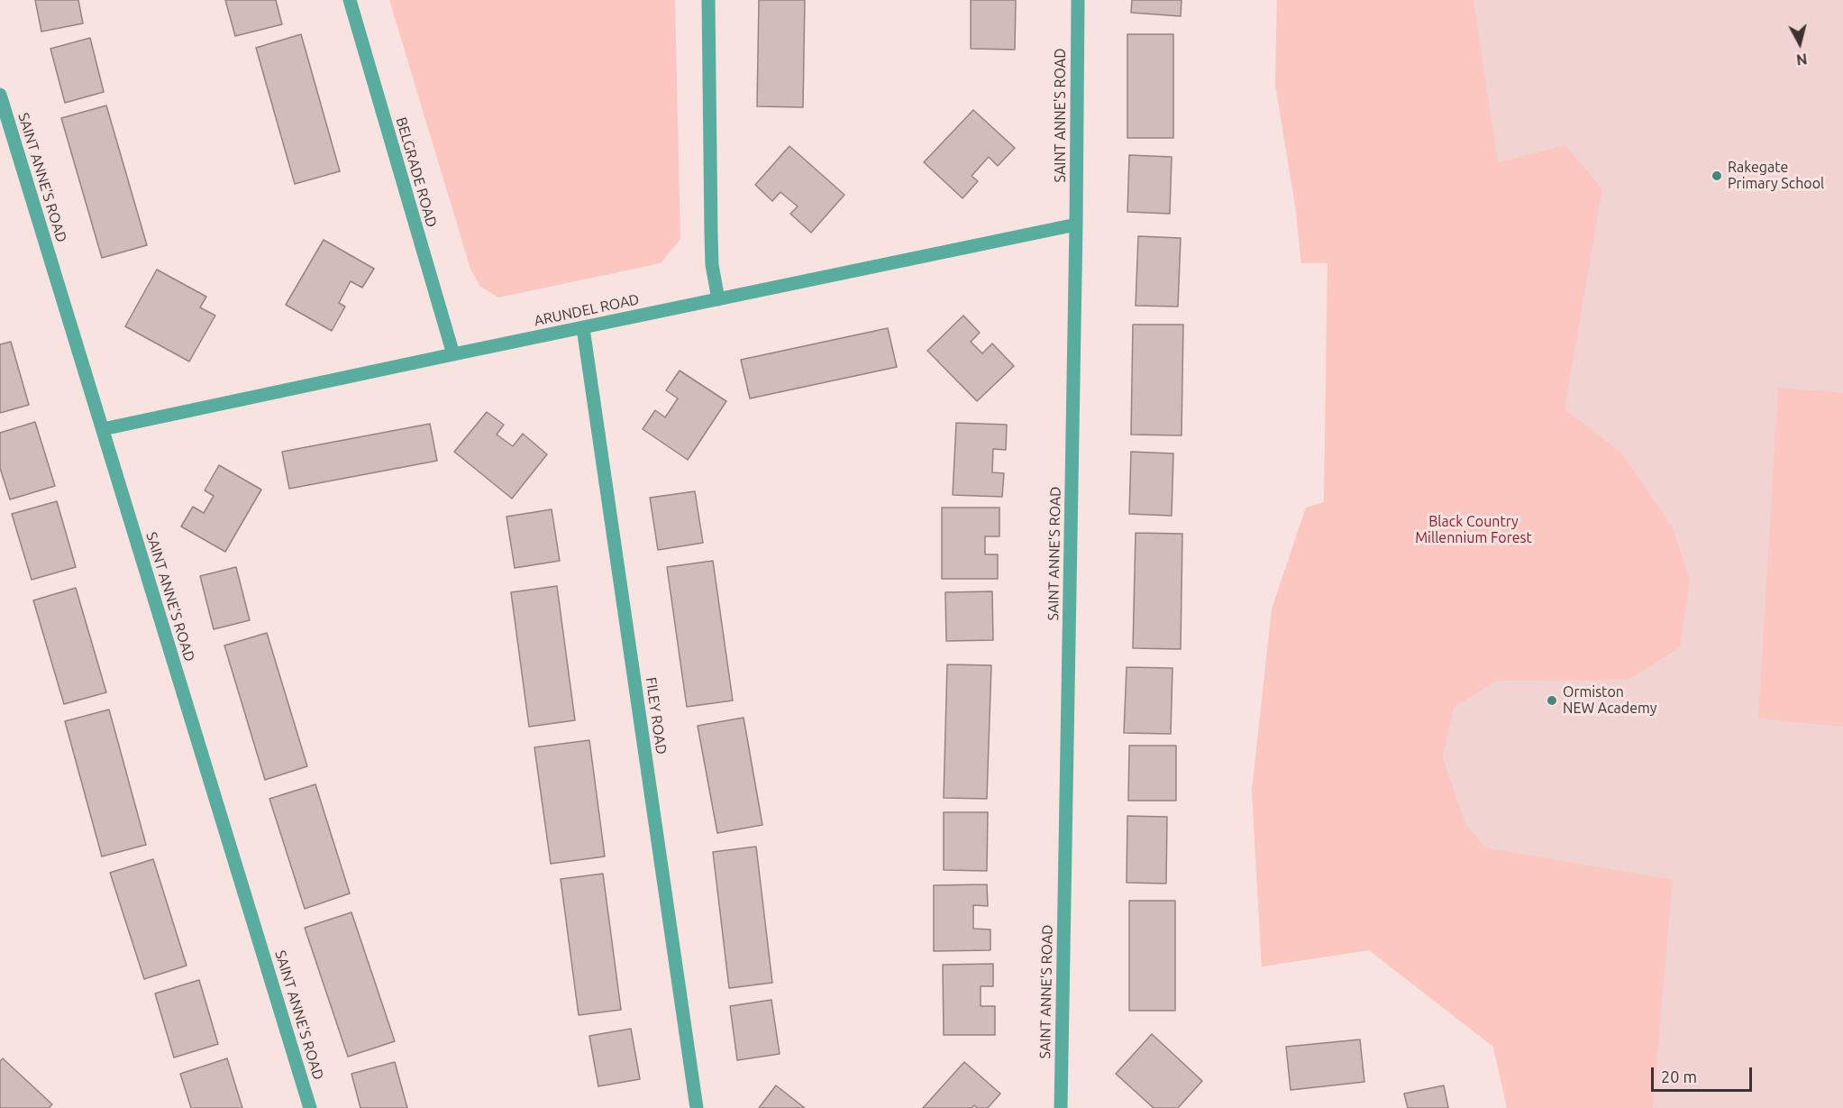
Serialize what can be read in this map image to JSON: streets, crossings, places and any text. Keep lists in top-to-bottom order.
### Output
{
  "streets": {
    "street": [
      "SAINT ANNE'S ROAD",
      "BELGRADE ROAD",
      "ARUNDEL ROAD",
      "FILEY ROAD"
    ]
  },
  "crossings": [
    ["SAINT ANNE'S ROAD", "ARUNDEL ROAD"],
    ["BELGRADE ROAD", "ARUNDEL ROAD"],
    ["ARUNDEL ROAD", "FILEY ROAD"]
  ],
  "parks": ["Black Country Millennium Forest"],
  "places": ["Rakegate Primary School", "Ormiston NEW Academy"],
  "scale_bar": "20 m",
  "north": "bottom"
}
